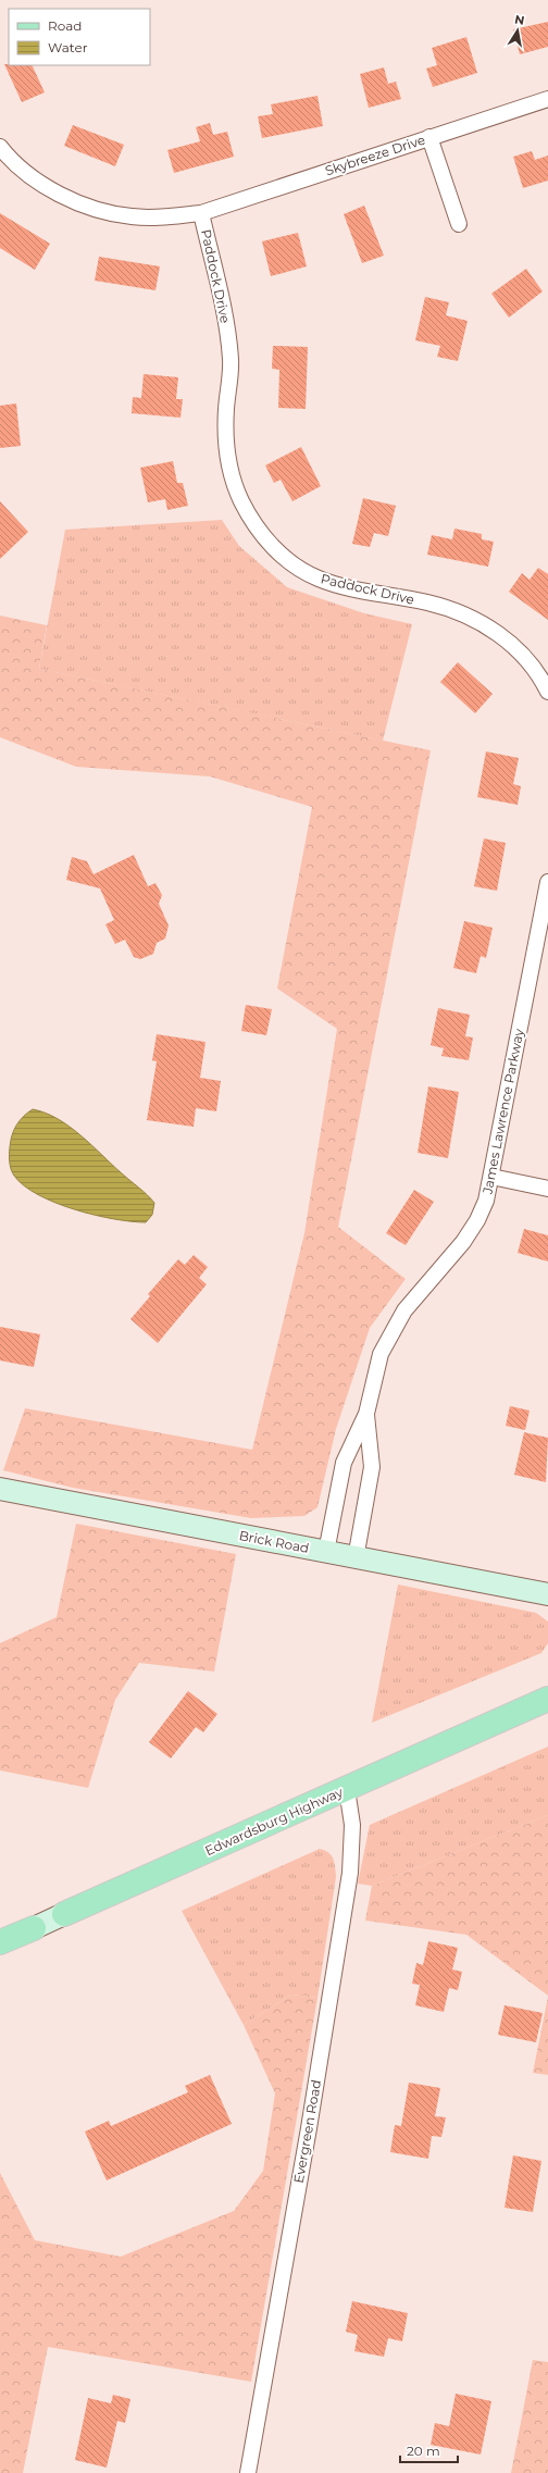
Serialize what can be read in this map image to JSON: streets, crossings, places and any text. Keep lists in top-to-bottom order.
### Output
{
  "streets": {
    "main road": ["Edwardsburg Highway"],
    "street": [
      "Skybreeze Drive",
      "Paddock Drive",
      "James Lawrence Parkway",
      "Brick Road",
      "Evergreen Road"
    ]
  },
  "crossings": [
    ["Skybreeze Drive", "Paddock Drive"],
    ["James Lawrence Parkway", "Brick Road"],
    ["Edwardsburg Highway", "Evergreen Road"]
  ],
  "legend": ["Road", "Water"],
  "scale_bar": "20 m",
  "north": "top"
}
